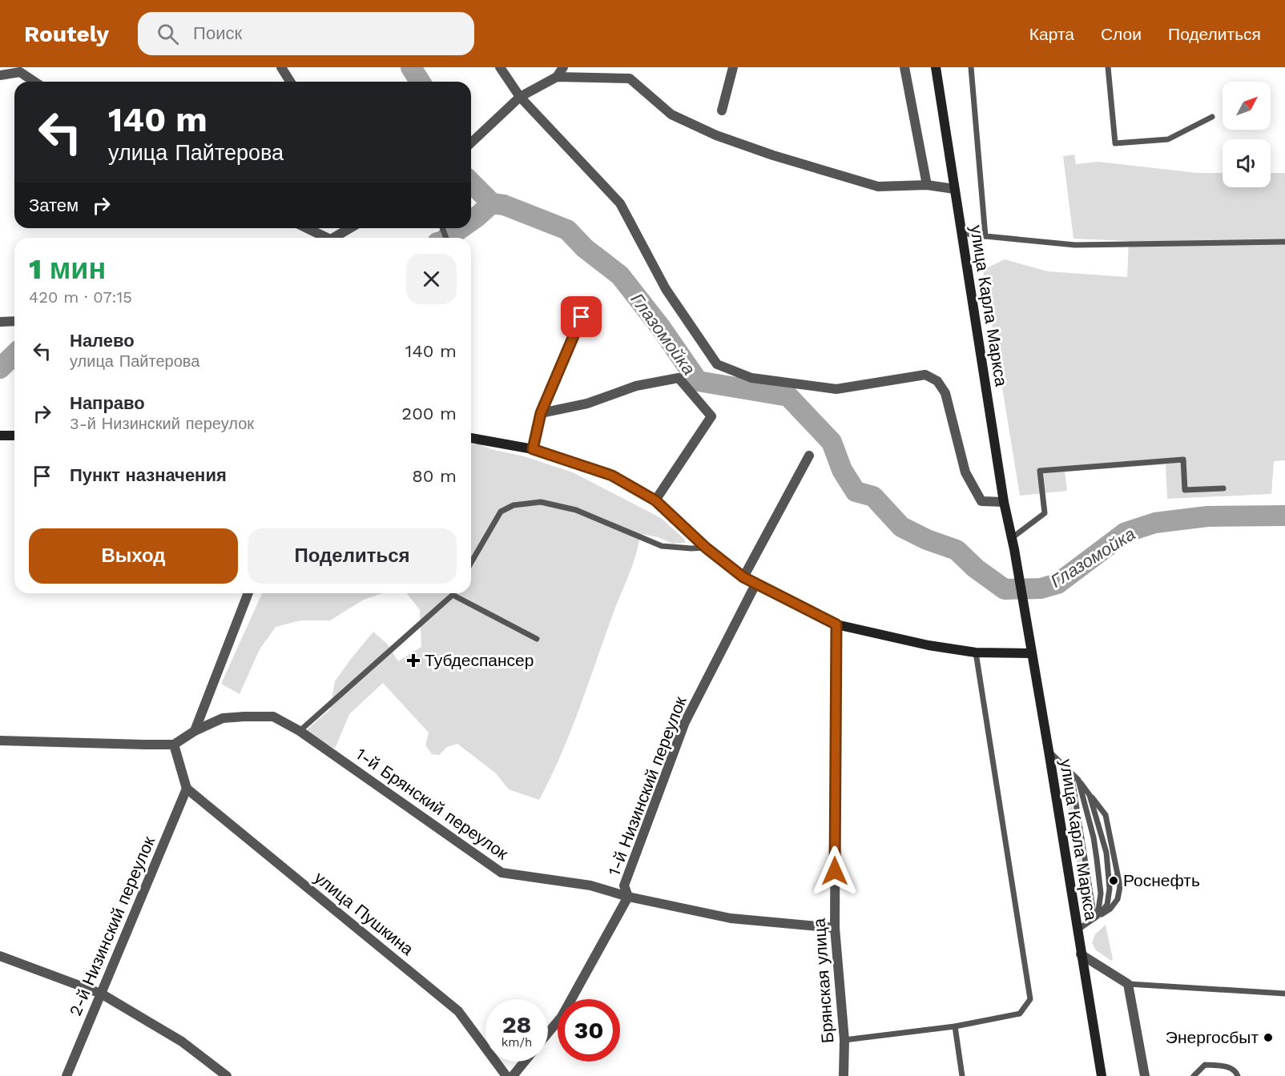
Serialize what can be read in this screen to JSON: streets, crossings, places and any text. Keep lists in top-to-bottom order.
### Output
{
  "streets": {
    "main road": ["улица Карла Маркса"],
    "street": [
      "1-й Низинский переулок",
      "1-й Брянский переулок",
      "улица Пушкина",
      "2-й Низинский переулок",
      "Брянская улица"
    ]
  },
  "crossings": [
    ["1-й Низинский переулок", "1-й Брянский переулок"],
    ["1-й Брянский переулок", "Брянская улица"],
    ["улица Пушкина", "2-й Низинский переулок"]
  ],
  "water": ["Глазомойка"],
  "places": {
    "health": ["Тубдеспансер"],
    "other": ["Роснефть", "Энергосбыт"]
  },
  "north": "top right",
  "page": {
    "header": "Routely",
    "search": "Поиск",
    "nav": ["Карта", "Слои", "Поделиться"],
    "turn": ["140 m", "улица Пайтерова"],
    "then": "Затем",
    "heading": ["1 мин", "420 m · 07:15"],
    "list": [
      {
        "name": "Налево",
        "note": "улица Пайтерова",
        "value": "140 m"
      },
      {
        "name": "Направо",
        "note": "3-й Низинский переулок",
        "value": "200 m"
      },
      {
        "name": "Пункт назначения",
        "value": "80 m"
      }
    ],
    "buttons": ["Выход", "Поделиться"],
    "speed": "28 km/h",
    "limit": "30"
  }
}
